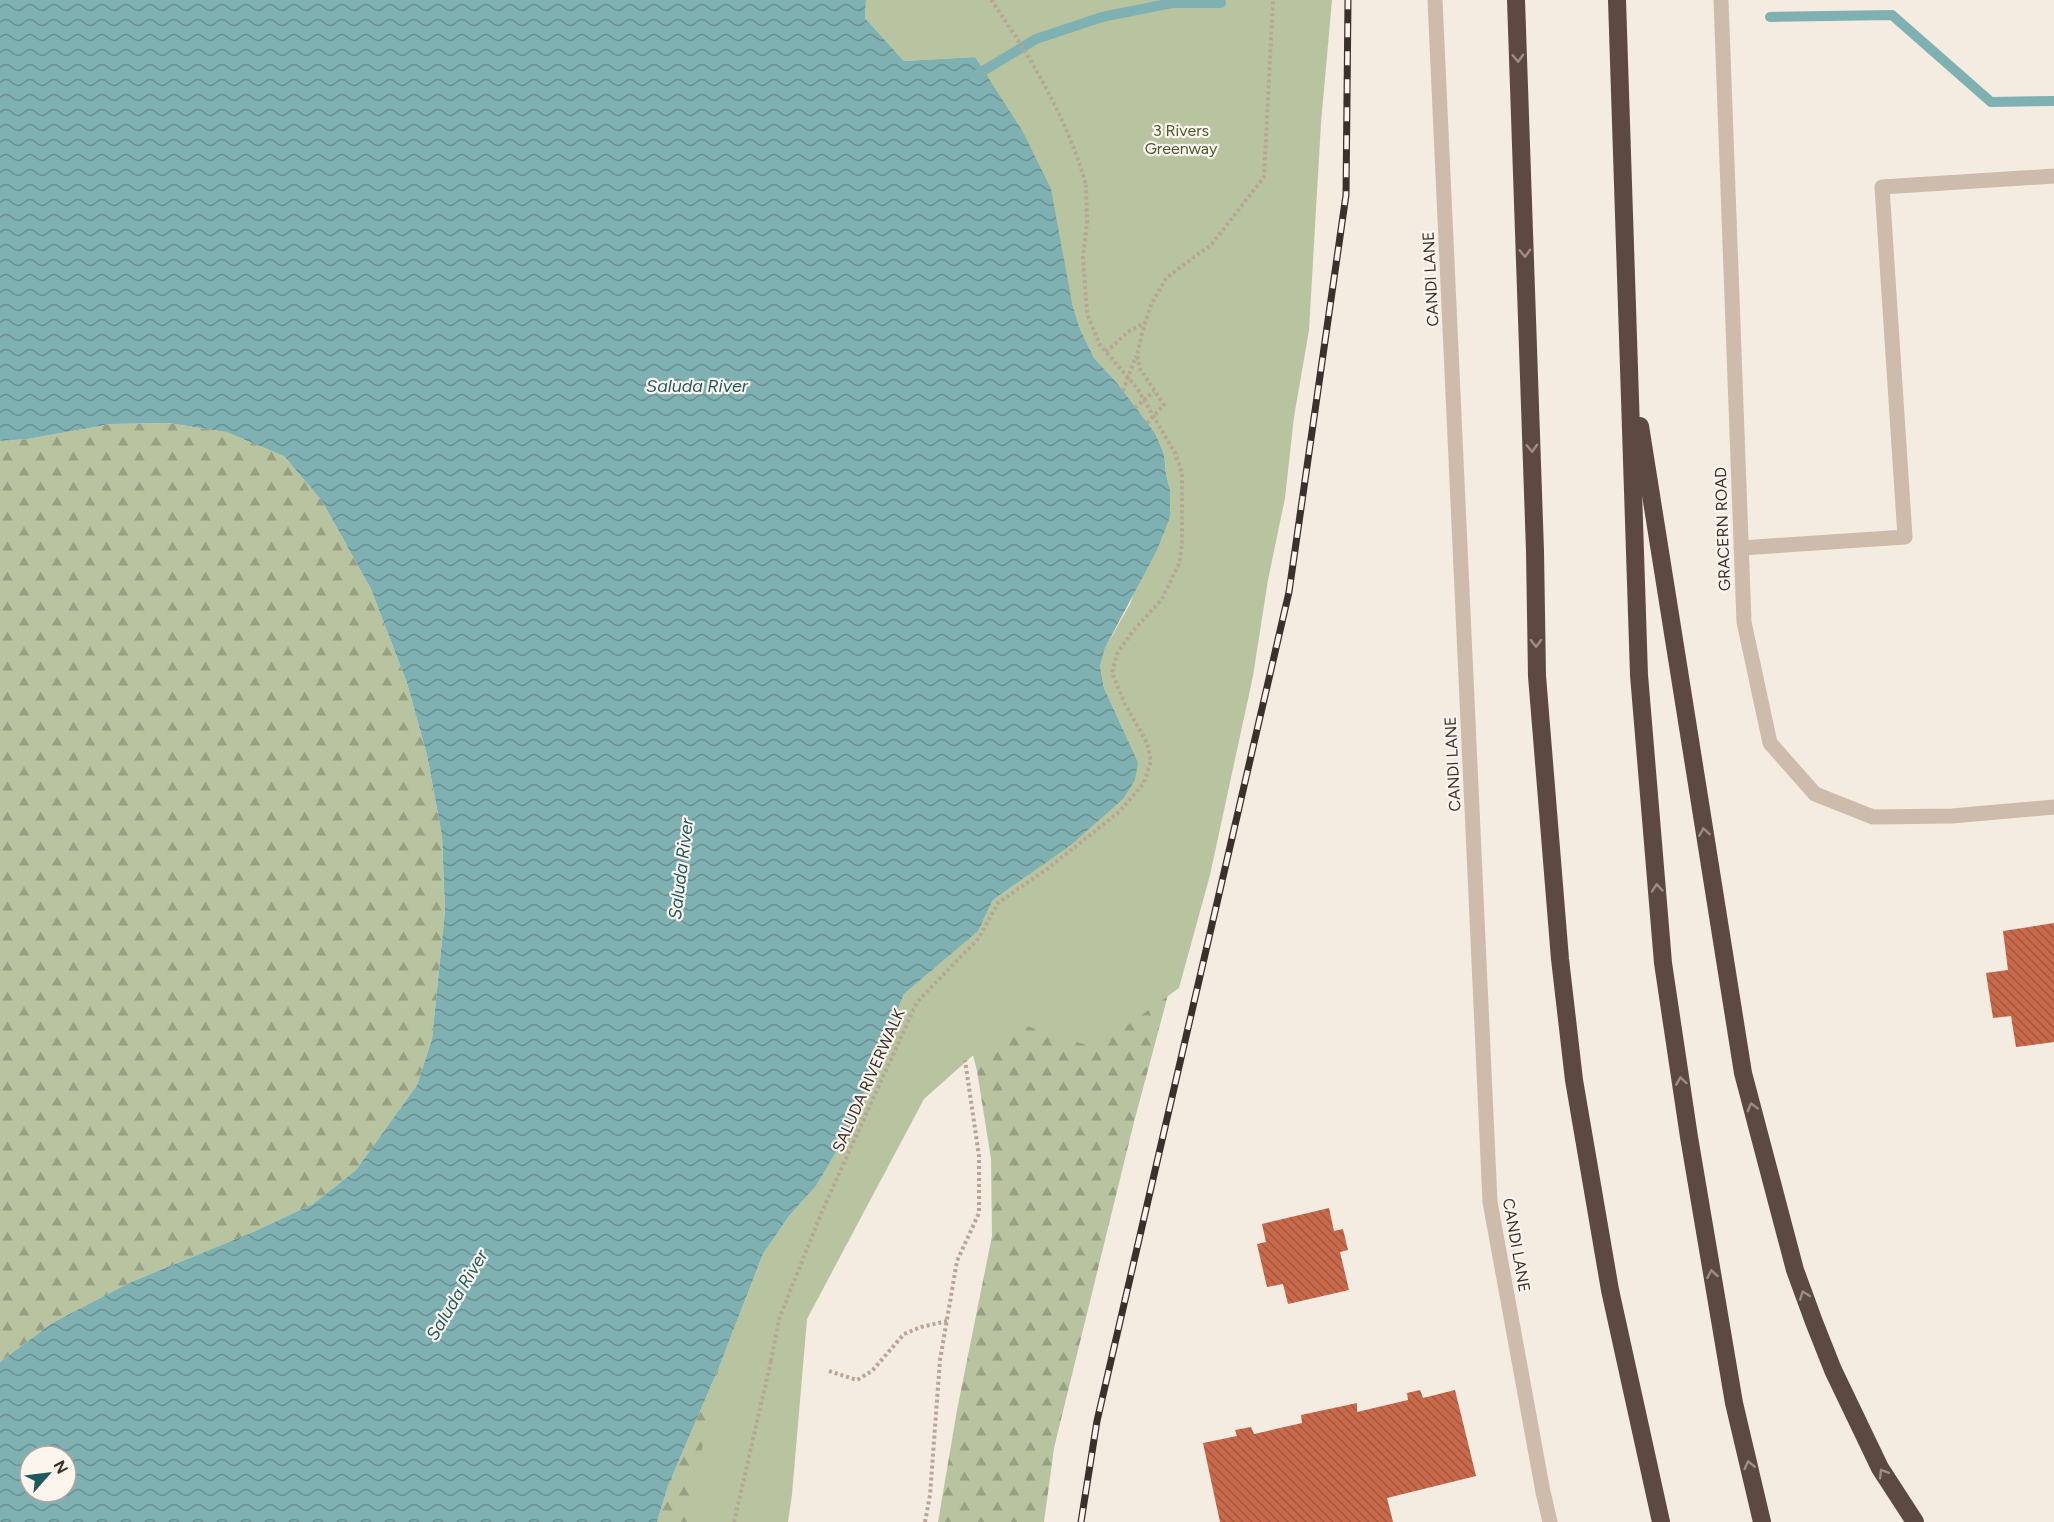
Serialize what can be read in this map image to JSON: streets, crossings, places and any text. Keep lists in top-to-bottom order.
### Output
{
  "streets": {
    "street": ["CANDI LANE", "GRACERN ROAD"],
    "path": ["SALUDA RIVERWALK"]
  },
  "water": ["Saluda River"],
  "parks": ["3 Rivers Greenway"],
  "north": "top right"
}
